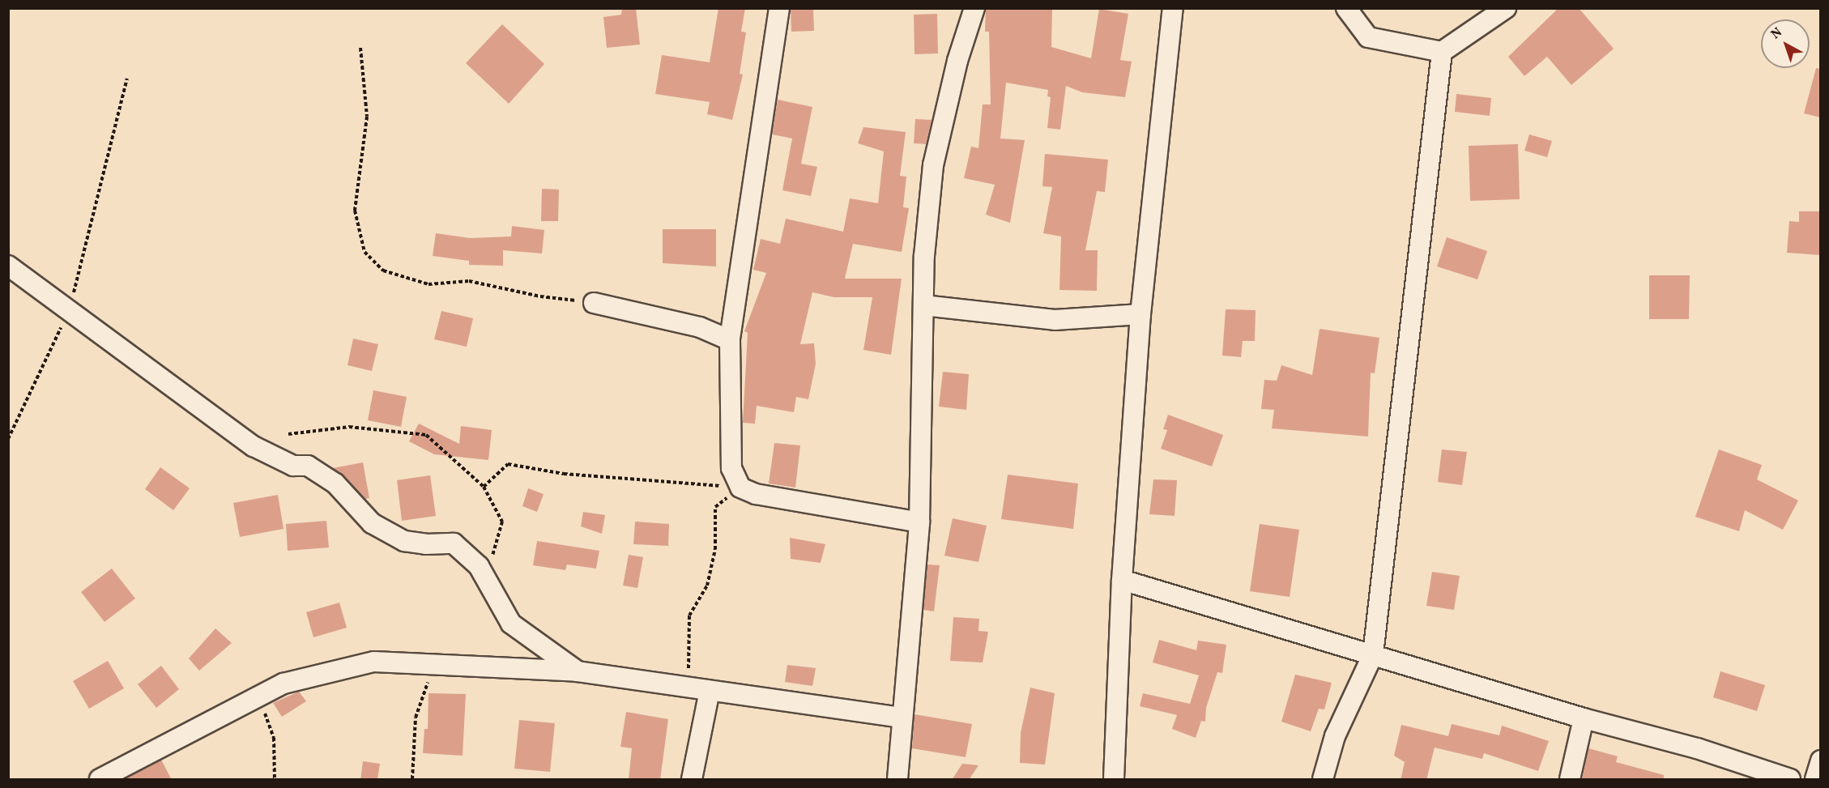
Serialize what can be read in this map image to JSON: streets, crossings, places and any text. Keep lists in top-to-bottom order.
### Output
{
  "north": "top left"
}
